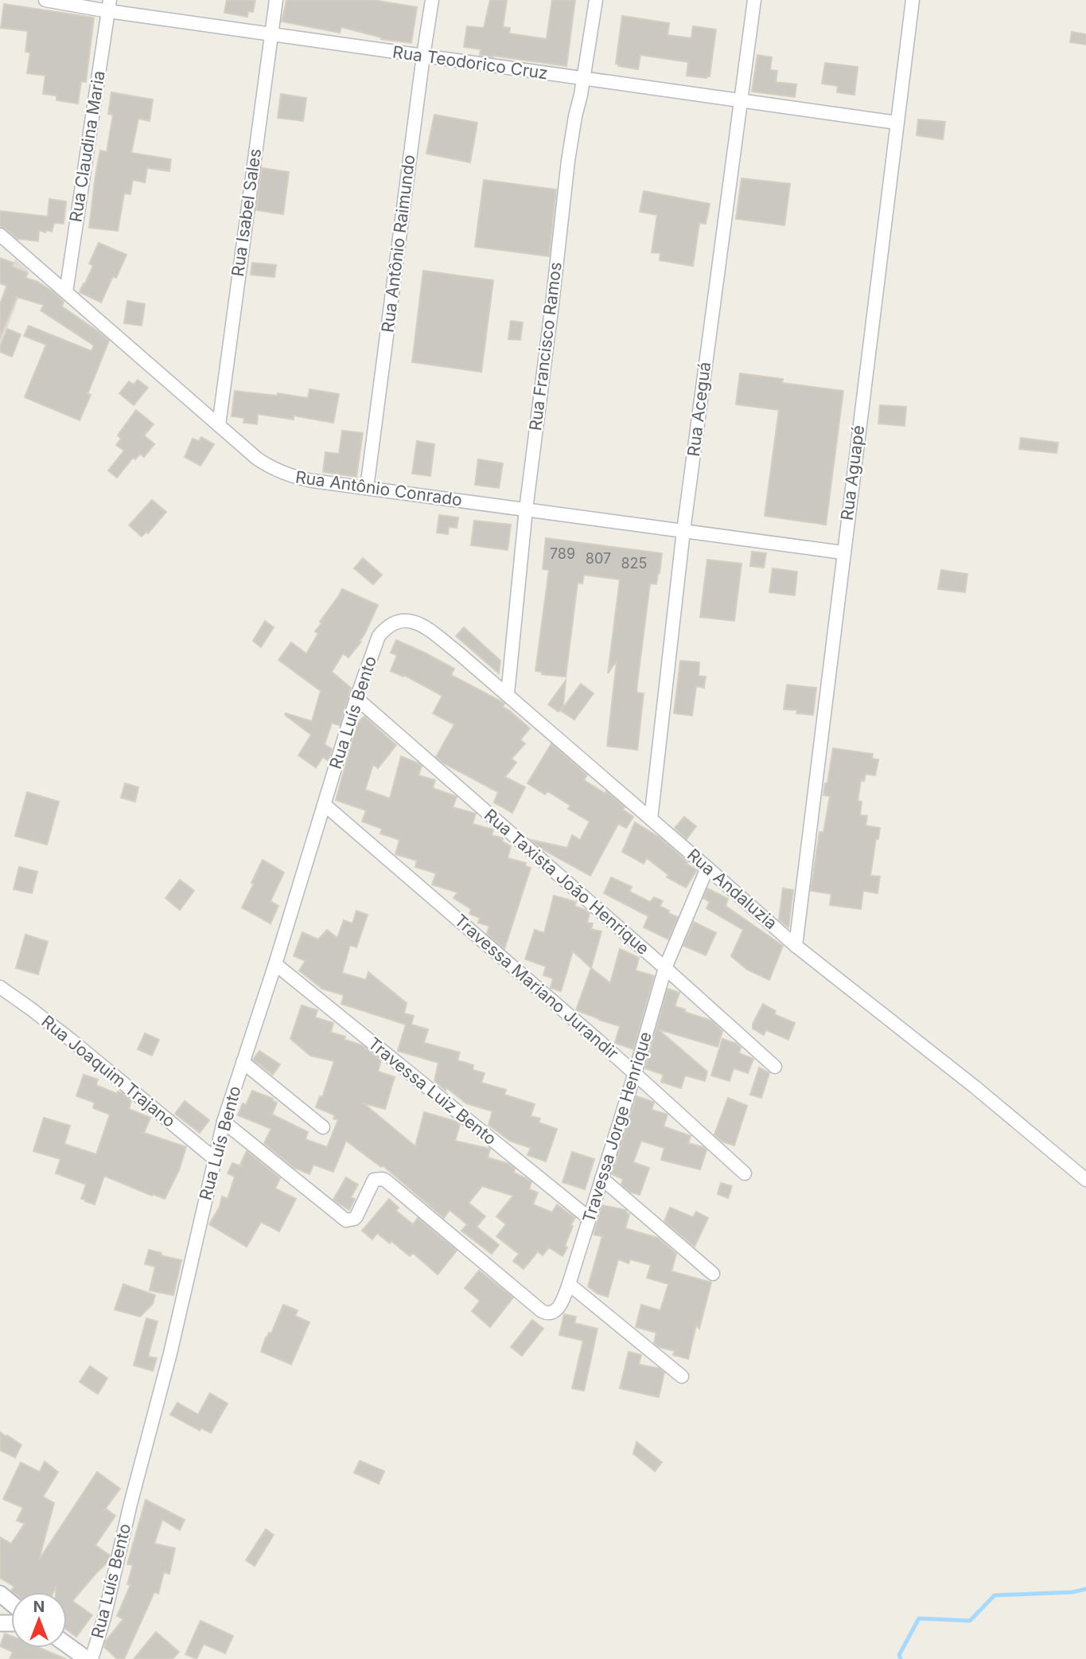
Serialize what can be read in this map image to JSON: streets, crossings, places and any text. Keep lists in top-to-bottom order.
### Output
{
  "streets": {
    "street": [
      "Rua Teodorico Cruz",
      "Rua Claudina Maria",
      "Rua Isabel Sales",
      "Rua Antônio Raimundo",
      "Rua Francisco Ramos",
      "Rua Aceguá",
      "Rua Aguapé",
      "Rua Antônio Conrado",
      "Rua Luís Bento",
      "Rua Taxista João Henrique",
      "Rua Andaluzia",
      "Travessa Mariano Jurandir",
      "Rua Joaquim Trajano",
      "Travessa Luiz Bento",
      "Travessa Jorge Henrique"
    ]
  },
  "crossings": [
    ["Rua Teodorico Cruz", "Rua Claudina Maria"],
    ["Rua Teodorico Cruz", "Rua Isabel Sales"],
    ["Rua Teodorico Cruz", "Rua Antônio Raimundo"],
    ["Rua Teodorico Cruz", "Rua Francisco Ramos"],
    ["Rua Teodorico Cruz", "Rua Aceguá"],
    ["Rua Teodorico Cruz", "Rua Aguapé"],
    ["Rua Claudina Maria", "Rua Antônio Conrado"],
    ["Rua Isabel Sales", "Rua Antônio Conrado"],
    ["Rua Antônio Raimundo", "Rua Antônio Conrado"],
    ["Rua Francisco Ramos", "Rua Antônio Conrado"],
    ["Rua Francisco Ramos", "Rua Andaluzia"],
    ["Rua Aceguá", "Rua Antônio Conrado"],
    ["Rua Aceguá", "Rua Andaluzia"],
    ["Rua Aguapé", "Rua Antônio Conrado"],
    ["Rua Aguapé", "Rua Andaluzia"],
    ["Rua Luís Bento", "Rua Taxista João Henrique"],
    ["Rua Luís Bento", "Rua Andaluzia"],
    ["Rua Luís Bento", "Travessa Mariano Jurandir"],
    ["Rua Luís Bento", "Rua Joaquim Trajano"],
    ["Rua Luís Bento", "Travessa Luiz Bento"],
    ["Rua Luís Bento", "Travessa Jorge Henrique"],
    ["Rua Taxista João Henrique", "Travessa Jorge Henrique"],
    ["Rua Andaluzia", "Travessa Jorge Henrique"],
    ["Travessa Mariano Jurandir", "Travessa Jorge Henrique"],
    ["Travessa Luiz Bento", "Travessa Jorge Henrique"]
  ],
  "house_numbers": ["789", "807", "825"],
  "north": "top"
}
